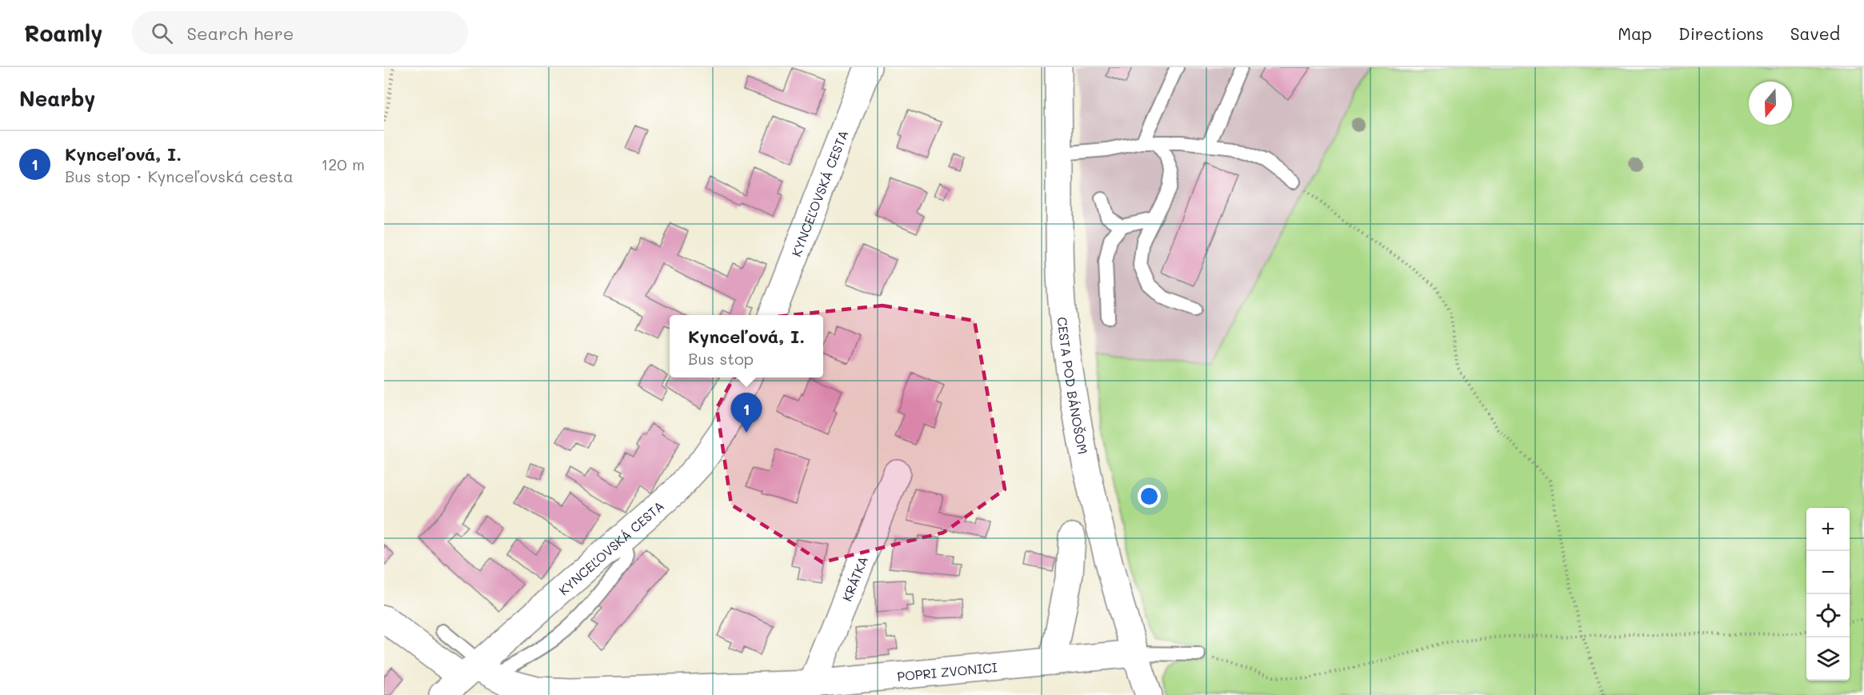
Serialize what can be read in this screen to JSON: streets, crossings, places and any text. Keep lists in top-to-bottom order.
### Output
{
  "streets": {
    "street": [
      "KYNCEĽOVSKÁ CESTA",
      "CESTA POD BÁNOŠOM",
      "KRÁTKA",
      "POPRI ZVONICI"
    ]
  },
  "crossings": [
    ["KYNCEĽOVSKÁ CESTA", "POPRI ZVONICI"],
    ["CESTA POD BÁNOŠOM", "POPRI ZVONICI"],
    ["KRÁTKA", "POPRI ZVONICI"]
  ],
  "north": "bottom",
  "page": {
    "header": "Roamly",
    "search": "Search here",
    "nav": ["Map", "Directions", "Saved"],
    "heading": "Nearby",
    "list": [
      {
        "mark": "1",
        "name": "Kynceľová, I.",
        "note": "Bus stop · Kynceľovská cesta",
        "value": "120 m"
      }
    ],
    "popup": ["Kynceľová, I.", "Bus stop"],
    "pins": "1",
    "map_buttons": ["+", "−"]
  }
}
